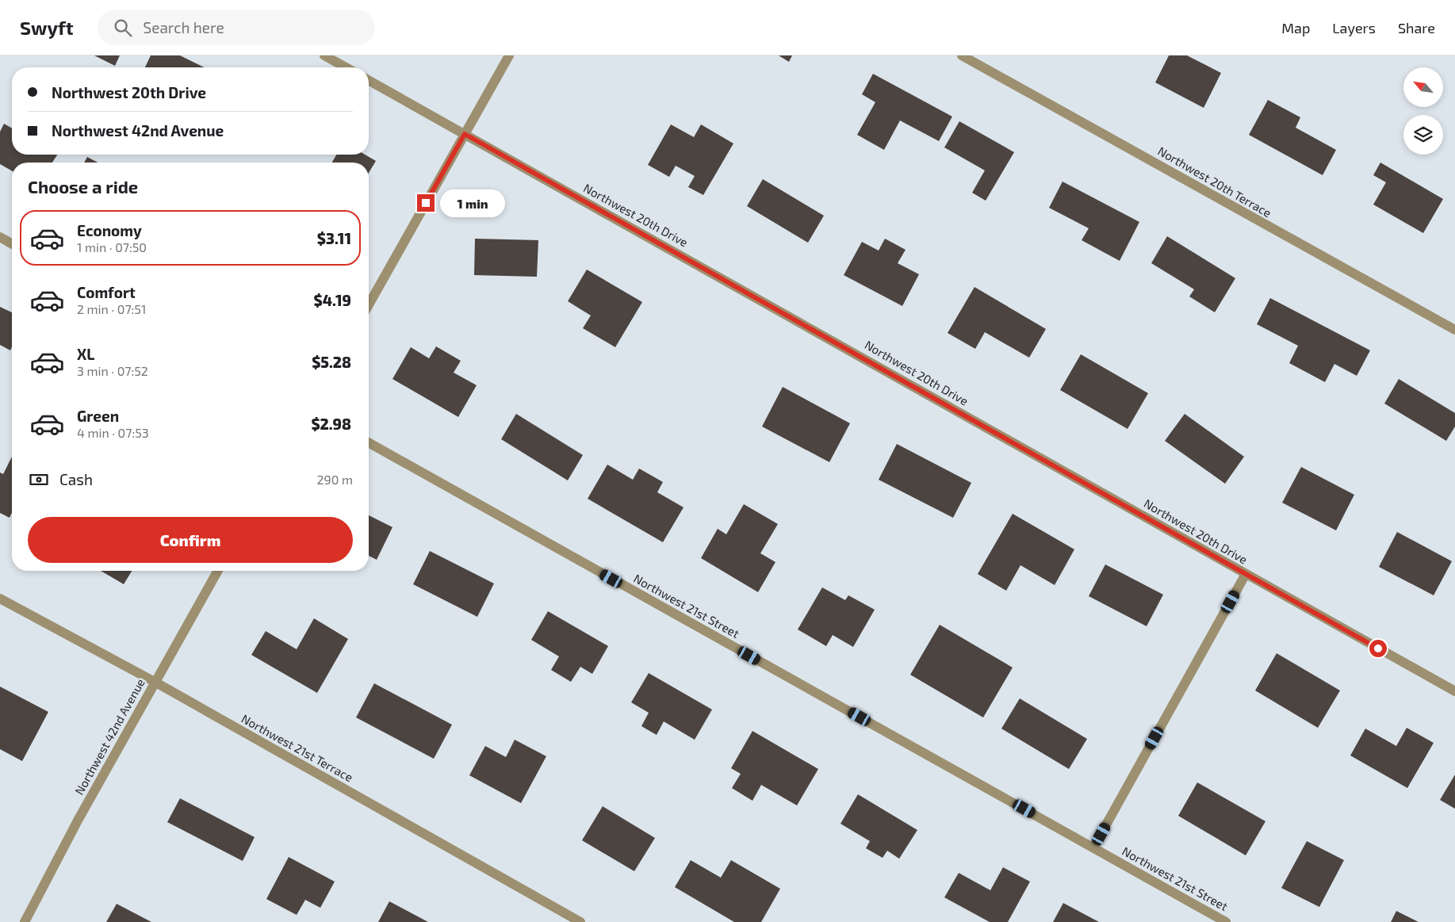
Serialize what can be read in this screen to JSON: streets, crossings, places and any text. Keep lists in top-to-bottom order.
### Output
{
  "streets": {
    "street": [
      "Northwest 20th Terrace",
      "Northwest 20th Drive",
      "Northwest 21st Street",
      "Northwest 42nd Avenue",
      "Northwest 21st Terrace"
    ]
  },
  "crossings": [
    ["Northwest 42nd Avenue", "Northwest 21st Terrace"]
  ],
  "north": "top left",
  "page": {
    "header": "Swyft",
    "search": "Search here",
    "nav": ["Map", "Layers", "Share"],
    "banner": ["Northwest 20th Drive", "Northwest 42nd Avenue"],
    "heading": "Choose a ride",
    "bubble": "1 min",
    "list": [
      {
        "name": "Economy",
        "note": "1 min · 07:50",
        "value": "$3.11"
      },
      {
        "name": "Comfort",
        "note": "2 min · 07:51",
        "value": "$4.19"
      },
      {
        "name": "XL",
        "note": "3 min · 07:52",
        "value": "$5.28"
      },
      {
        "name": "Green",
        "note": "4 min · 07:53",
        "value": "$2.98"
      }
    ],
    "pay": ["Cash", "290 m"],
    "buttons": "Confirm"
  }
}
